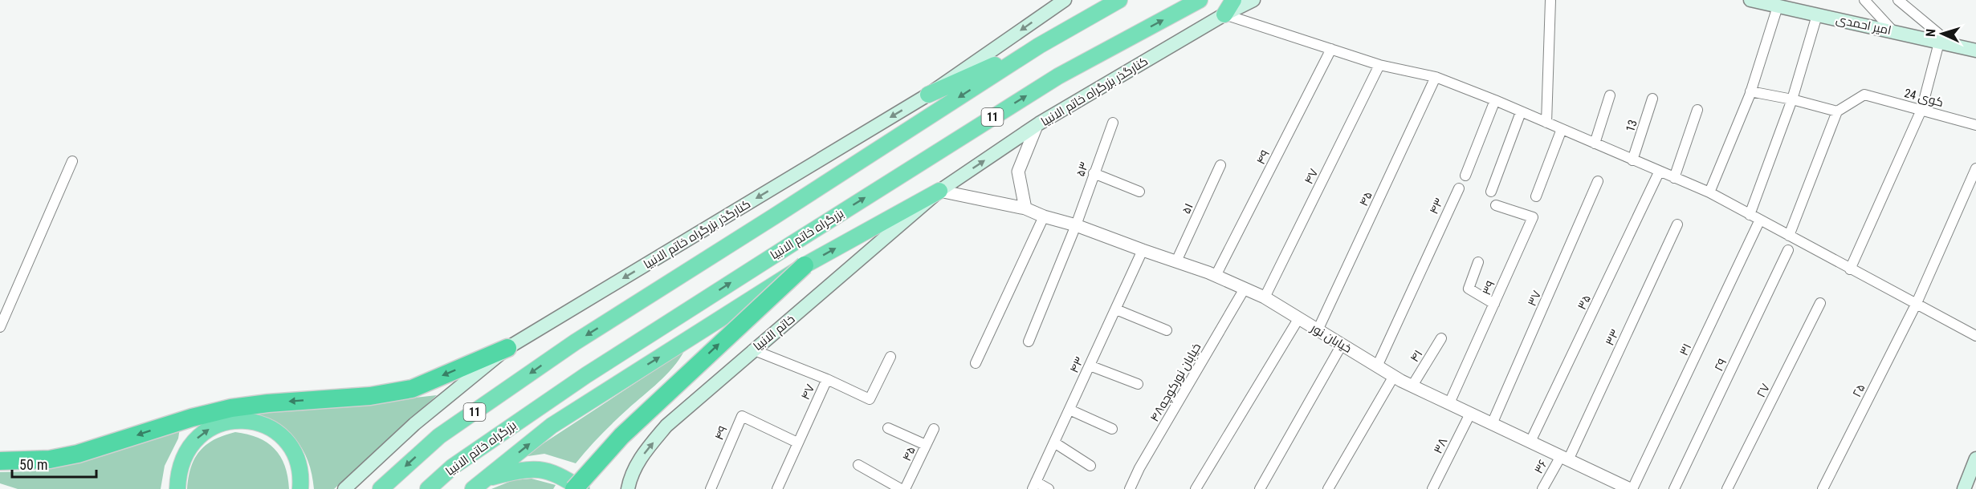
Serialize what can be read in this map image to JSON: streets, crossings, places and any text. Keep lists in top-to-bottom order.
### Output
{
  "streets": {
    "highway": ["11", "بزرگراه خاتم الانبیا"],
    "main road": ["امیر احمدی", "کنارگذر بزرگراه خاتم الانبیا", "خاتم الانبیا"],
    "street": [
      "کوی 24",
      "13",
      "۴۹",
      "۵۳",
      "۴۷",
      "۴۵",
      "۴۳",
      "۵۱",
      "۳۹",
      "۳۷",
      "۳۵",
      "۳۳",
      "خیابان نور",
      "۳۱",
      "۴۱",
      "۲۹",
      "خیابان نورکوچه۴۸",
      "۲۷",
      "۲۵",
      "۳۸",
      "۳۶"
    ]
  },
  "crossings": [
    ["کنارگذر بزرگراه خاتم الانبیا", "خاتم الانبیا"],
    ["کنارگذر بزرگراه خاتم الانبیا", "خیابان نور"],
    ["۴۹", "۴۷"],
    ["۴۹", "خیابان نور"],
    ["۵۳", "خیابان نور"],
    ["۴۷", "خاتم الانبیا"],
    ["۴۷", "خیابان نور"],
    ["۴۵", "خیابان نور"],
    ["۴۳", "خیابان نور"],
    ["۵۱", "خیابان نور"],
    ["۳۹", "خیابان نور"],
    ["۳۷", "خیابان نور"],
    ["۳۵", "خیابان نور"],
    ["خاتم الانبیا", "خیابان نور"],
    ["۳۳", "خیابان نور"],
    ["۳۳", "۳۶"],
    ["خیابان نور", "۳۱"],
    ["خیابان نور", "۴۱"],
    ["خیابان نور", "خیابان نورکوچه۴۸"],
    ["خیابان نور", "۳۸"],
    ["خیابان نور", "۳۶"]
  ],
  "one_way": ["خاتم الانبیا"],
  "scale_bar": "50 m",
  "north": "left"
}
